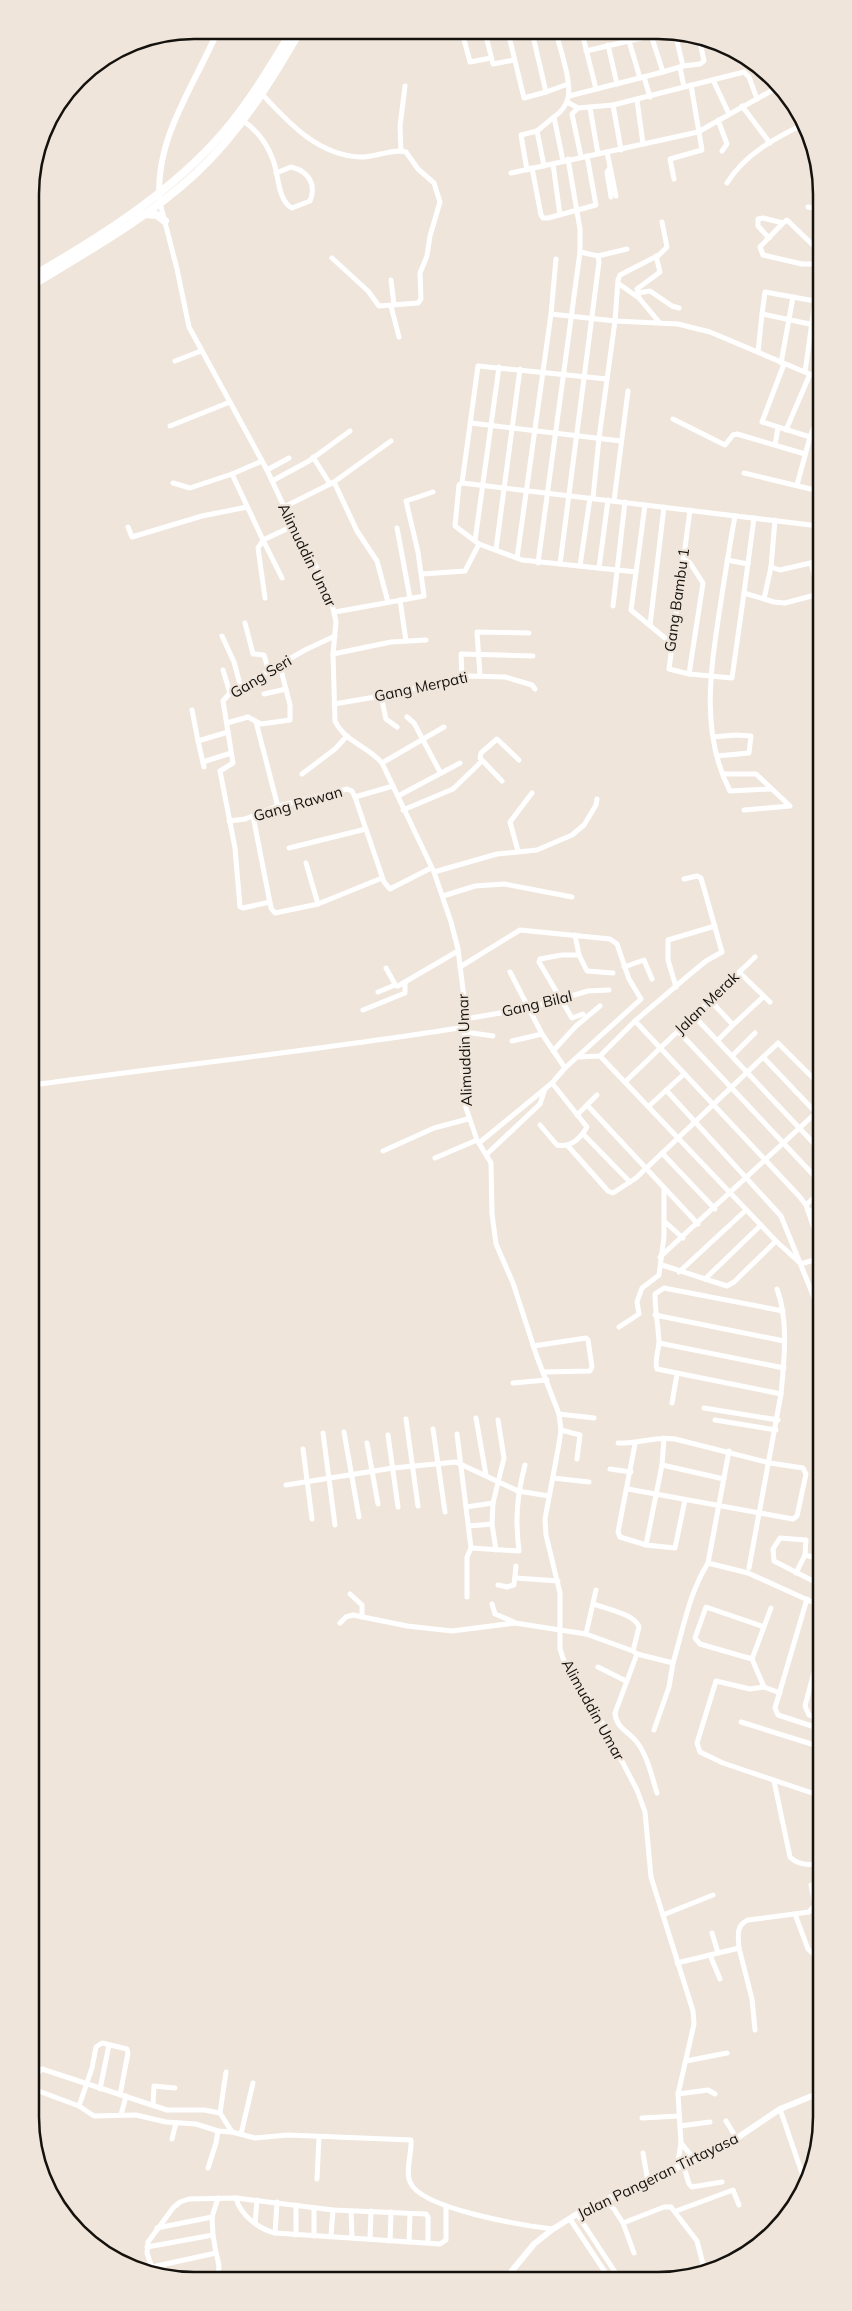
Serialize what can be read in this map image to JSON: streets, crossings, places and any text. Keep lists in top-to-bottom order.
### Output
{
  "streets": {
    "main road": ["Alimuddin Umar", "Jalan Pangeran Tirtayasa"],
    "street": [
      "Gang Bambu 1",
      "Gang Seri",
      "Gang Merpati",
      "Gang Rawan",
      "Jalan Merak",
      "Gang Bilal"
    ]
  },
  "crossings": [
    ["Alimuddin Umar", "Gang Seri"],
    ["Alimuddin Umar", "Gang Merpati"],
    ["Alimuddin Umar", "Gang Rawan"],
    ["Alimuddin Umar", "Gang Bilal"],
    ["Alimuddin Umar", "Jalan Pangeran Tirtayasa"]
  ]
}
